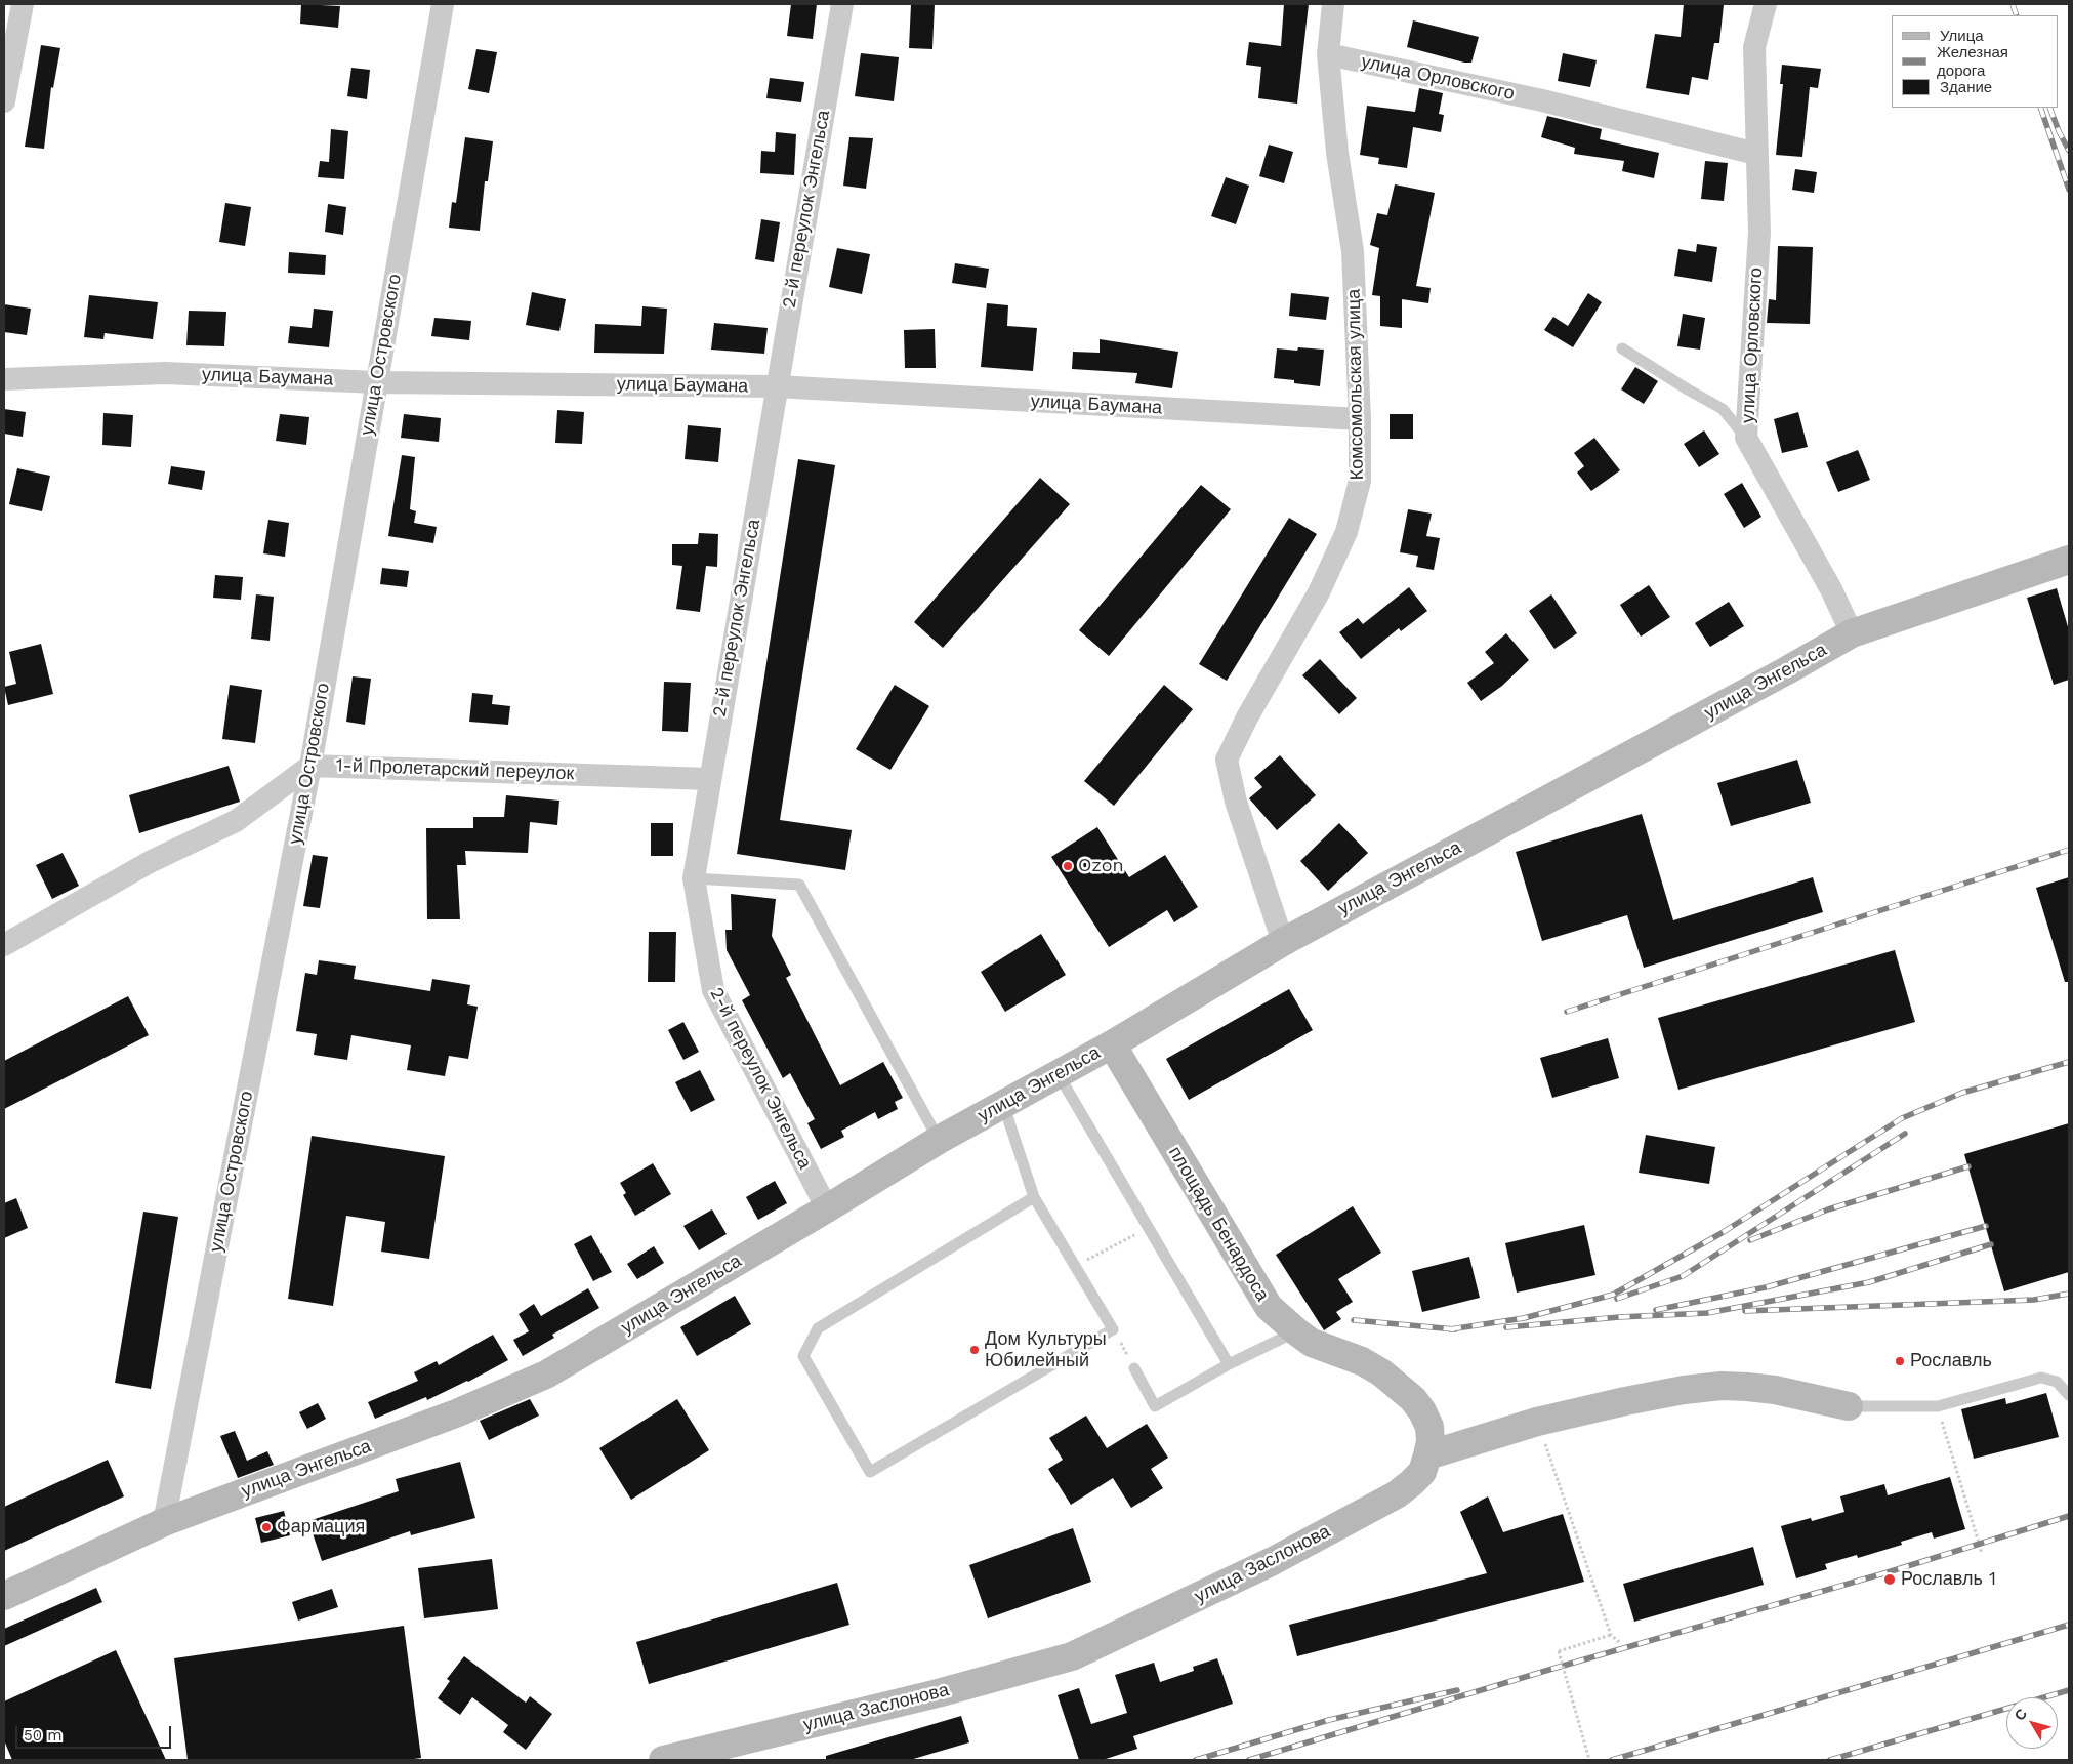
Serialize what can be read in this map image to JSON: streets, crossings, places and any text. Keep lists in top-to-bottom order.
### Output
{
  "streets": {
    "street": [
      "улица Орловского",
      "2-й переулок Энгельса",
      "улица Островского",
      "улица Баумана",
      "Комсомольская улица",
      "улица Энгельса",
      "1-й Пролетарский переулок",
      "площадь Бенардоса",
      "улица Заслонова"
    ]
  },
  "crossings": [
    ["улица Орловского", "Комсомольская улица"],
    ["улица Орловского", "улица Энгельса"],
    ["2-й переулок Энгельса", "улица Баумана"],
    ["2-й переулок Энгельса", "улица Энгельса"],
    ["2-й переулок Энгельса", "1-й Пролетарский переулок"],
    ["улица Островского", "улица Баумана"],
    ["улица Островского", "улица Энгельса"],
    ["улица Островского", "1-й Пролетарский переулок"],
    ["улица Баумана", "Комсомольская улица"],
    ["Комсомольская улица", "улица Энгельса"],
    ["улица Энгельса", "площадь Бенардоса"],
    ["площадь Бенардоса", "улица Заслонова"]
  ],
  "places": [
    "Ozon",
    "Дом Культуры Юбилейный",
    "Рославль",
    "Фармация",
    "Рославль 1"
  ],
  "legend": ["Улица", "Железная дорога", "Здание"],
  "scale_bar": "50 m",
  "north": "top left"
}
